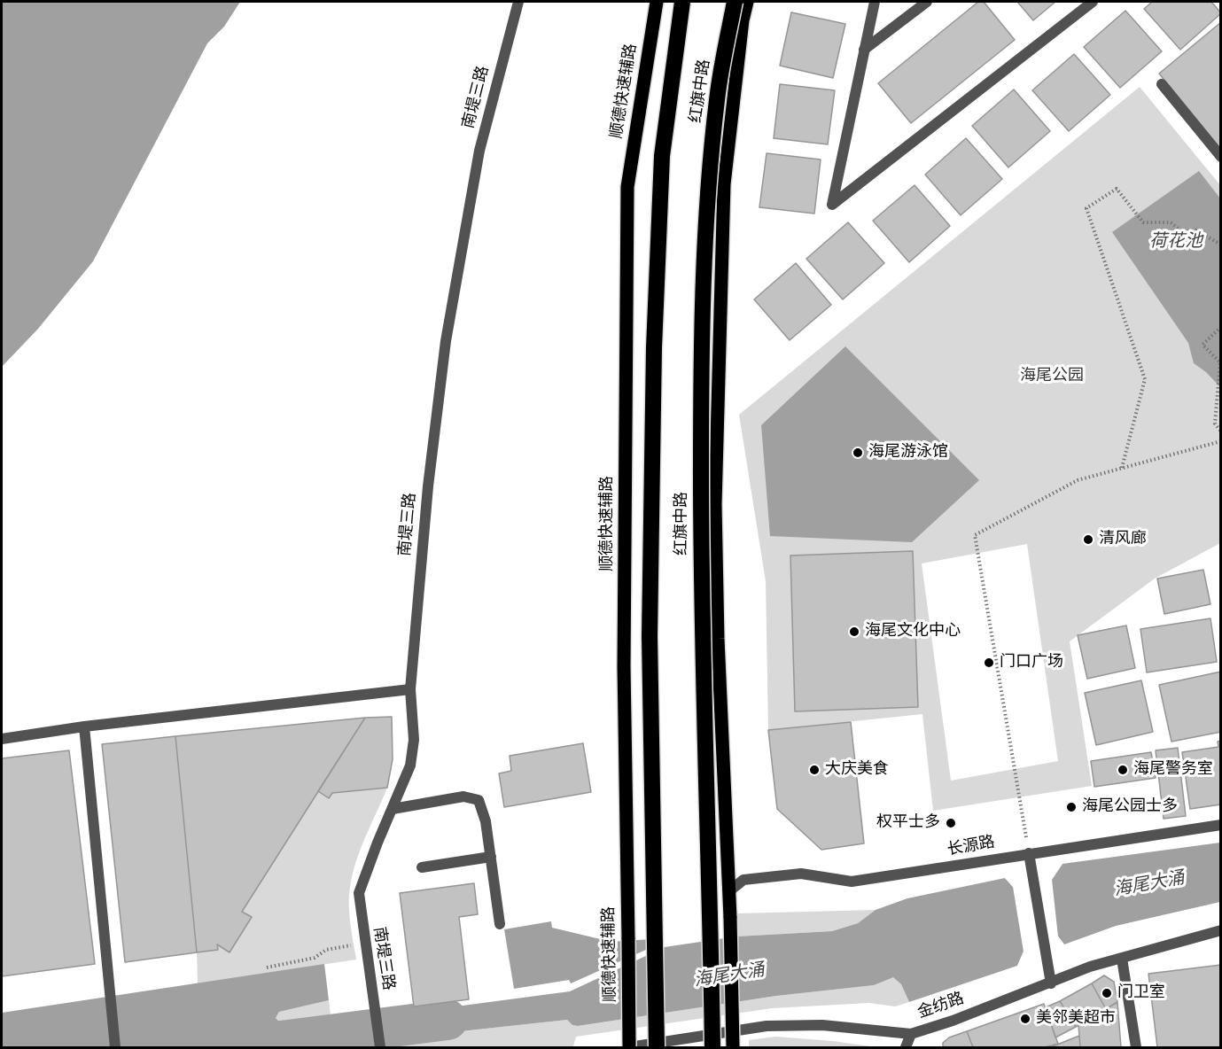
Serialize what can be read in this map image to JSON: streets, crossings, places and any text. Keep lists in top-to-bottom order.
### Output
{
  "streets": {
    "highway": ["红旗中路"],
    "main road": ["顺德快速辅路"],
    "street": ["南堤三路", "长源路", "金纺路"]
  },
  "crossings": [
    ["顺德快速辅路", "金纺路"]
  ],
  "water": ["荷花池", "海尾大涌"],
  "parks": ["海尾公园"],
  "places": [
    "海尾游泳馆",
    "清风廊",
    "海尾文化中心",
    "门口广场",
    "大庆美食",
    "海尾警务室",
    "海尾公园士多",
    "权平士多",
    "门卫室",
    "美邻美超市"
  ]
}
